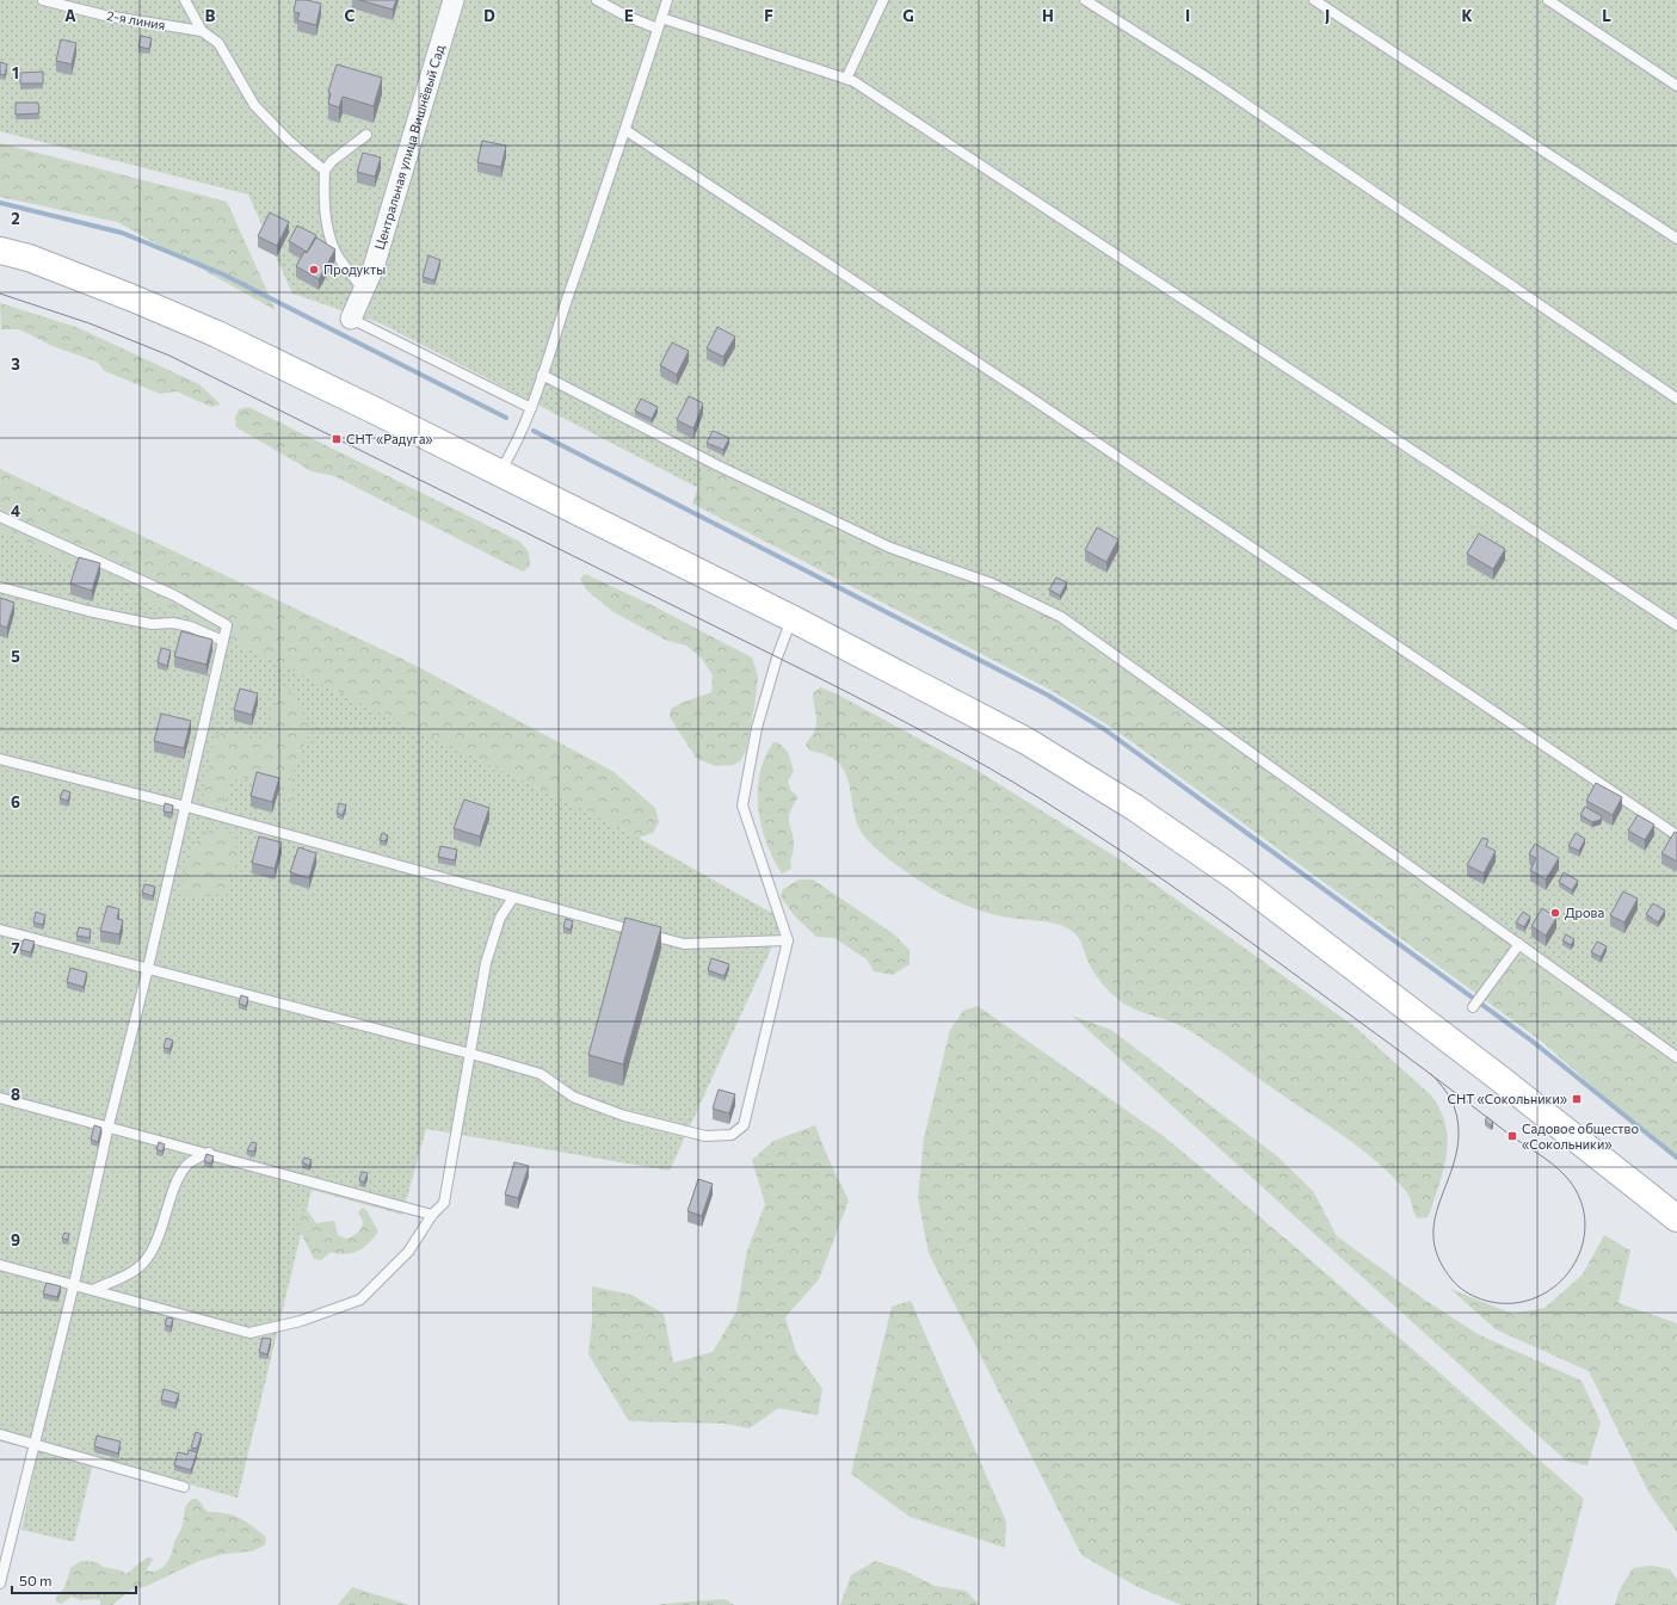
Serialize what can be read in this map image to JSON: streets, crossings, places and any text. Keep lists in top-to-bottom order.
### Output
{
  "streets": {
    "street": ["Центральная улица Вишнёвый Сад"],
    "lane": ["2-я линия"]
  },
  "places": {
    "other": ["Продукты", "Дрова"],
    "transit": ["СНТ «Радуга»", "СНТ «Сокольники»", "Садовое общество «Сокольники»"]
  },
  "scale_bar": "50 m",
  "grid": {
    "columns": [
      "A",
      "B",
      "C",
      "D",
      "E",
      "F",
      "G",
      "H",
      "I",
      "J",
      "K",
      "L"
    ],
    "rows": [
      "1",
      "2",
      "3",
      "4",
      "5",
      "6",
      "7",
      "8",
      "9"
    ]
  }
}
